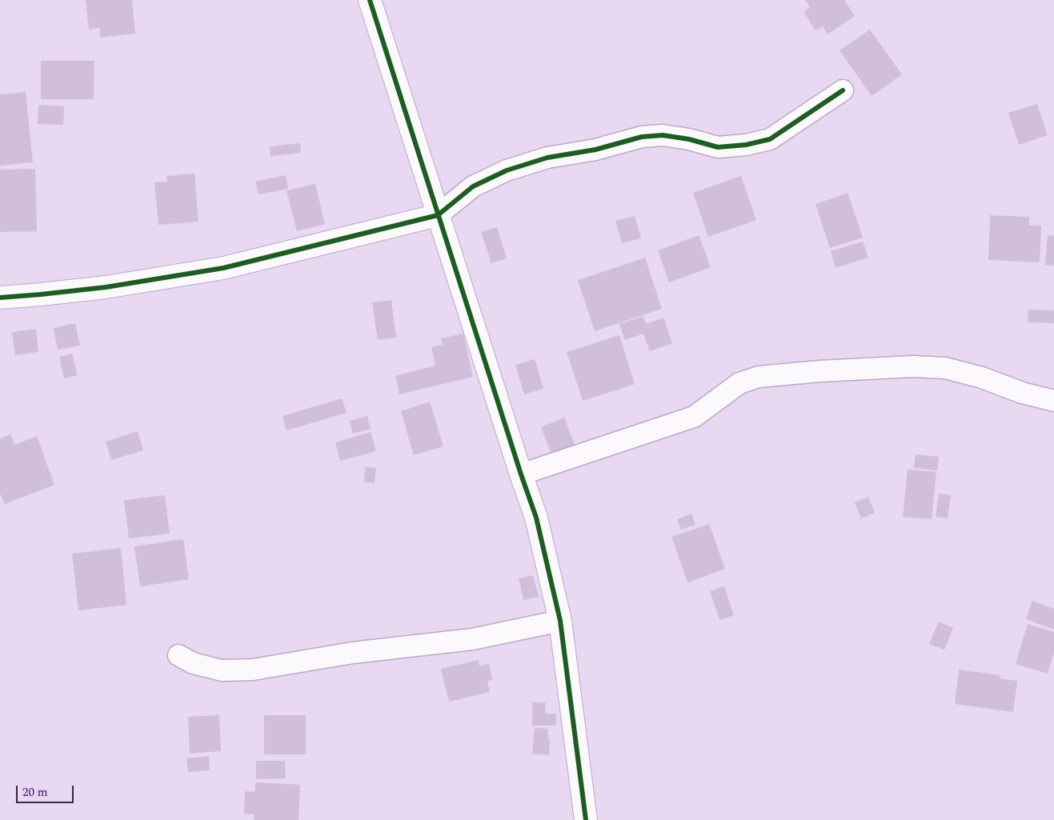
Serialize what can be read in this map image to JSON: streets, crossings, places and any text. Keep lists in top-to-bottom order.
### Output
{
  "scale_bar": "20 m"
}
